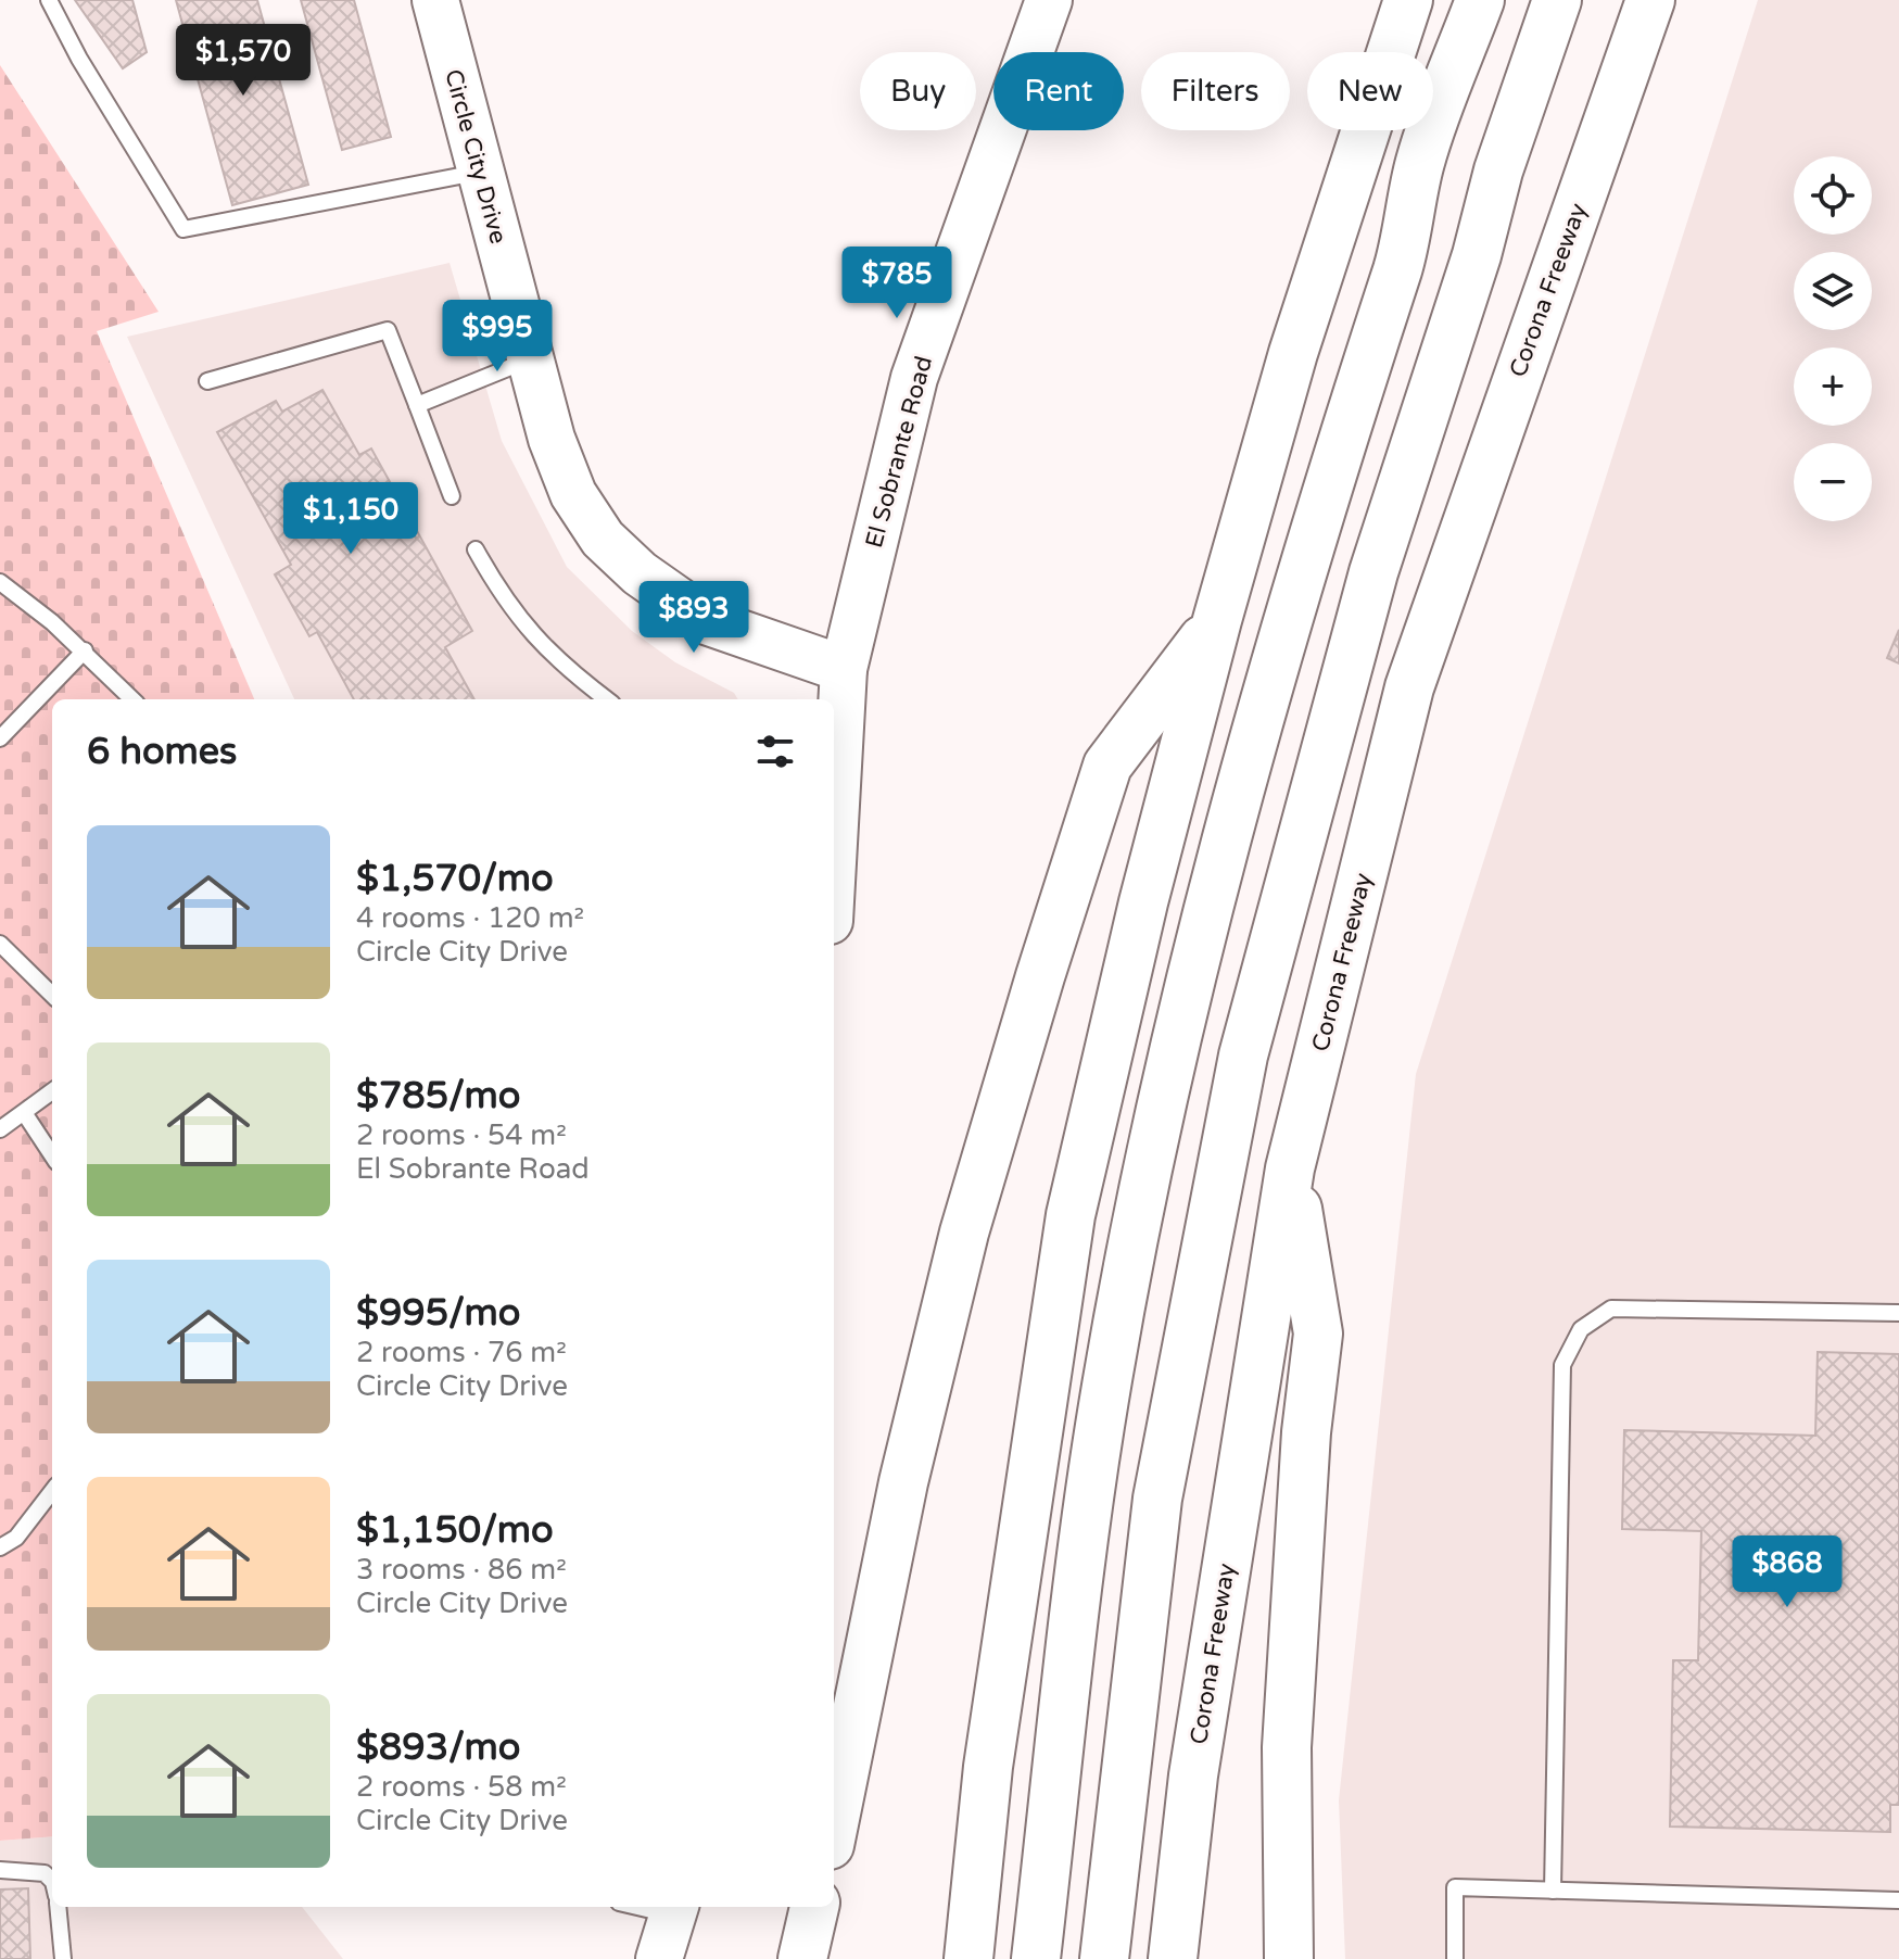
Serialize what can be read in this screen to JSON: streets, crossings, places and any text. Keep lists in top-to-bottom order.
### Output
{
  "streets": {
    "highway": ["Corona Freeway"],
    "street": ["Circle City Drive", "El Sobrante Road"]
  },
  "crossings": [
    ["Circle City Drive", "El Sobrante Road"]
  ],
  "page": {
    "price": [
      "$1,570",
      "$785",
      "$995",
      "$1,150",
      "$893",
      "$868"
    ],
    "chip": [
      "Buy",
      "Rent",
      "Filters",
      "New"
    ],
    "map_buttons": ["+", "−"],
    "heading": "6 homes",
    "list": [
      {
        "name": "$1,570/mo",
        "note": "4 rooms · 120 m² · Circle City Drive"
      },
      {
        "name": "$785/mo",
        "note": "2 rooms · 54 m² · El Sobrante Road"
      },
      {
        "name": "$995/mo",
        "note": "2 rooms · 76 m² · Circle City Drive"
      },
      {
        "name": "$1,150/mo",
        "note": "3 rooms · 86 m² · Circle City Drive"
      },
      {
        "name": "$893/mo",
        "note": "2 rooms · 58 m² · Circle City Drive"
      }
    ]
  }
}
